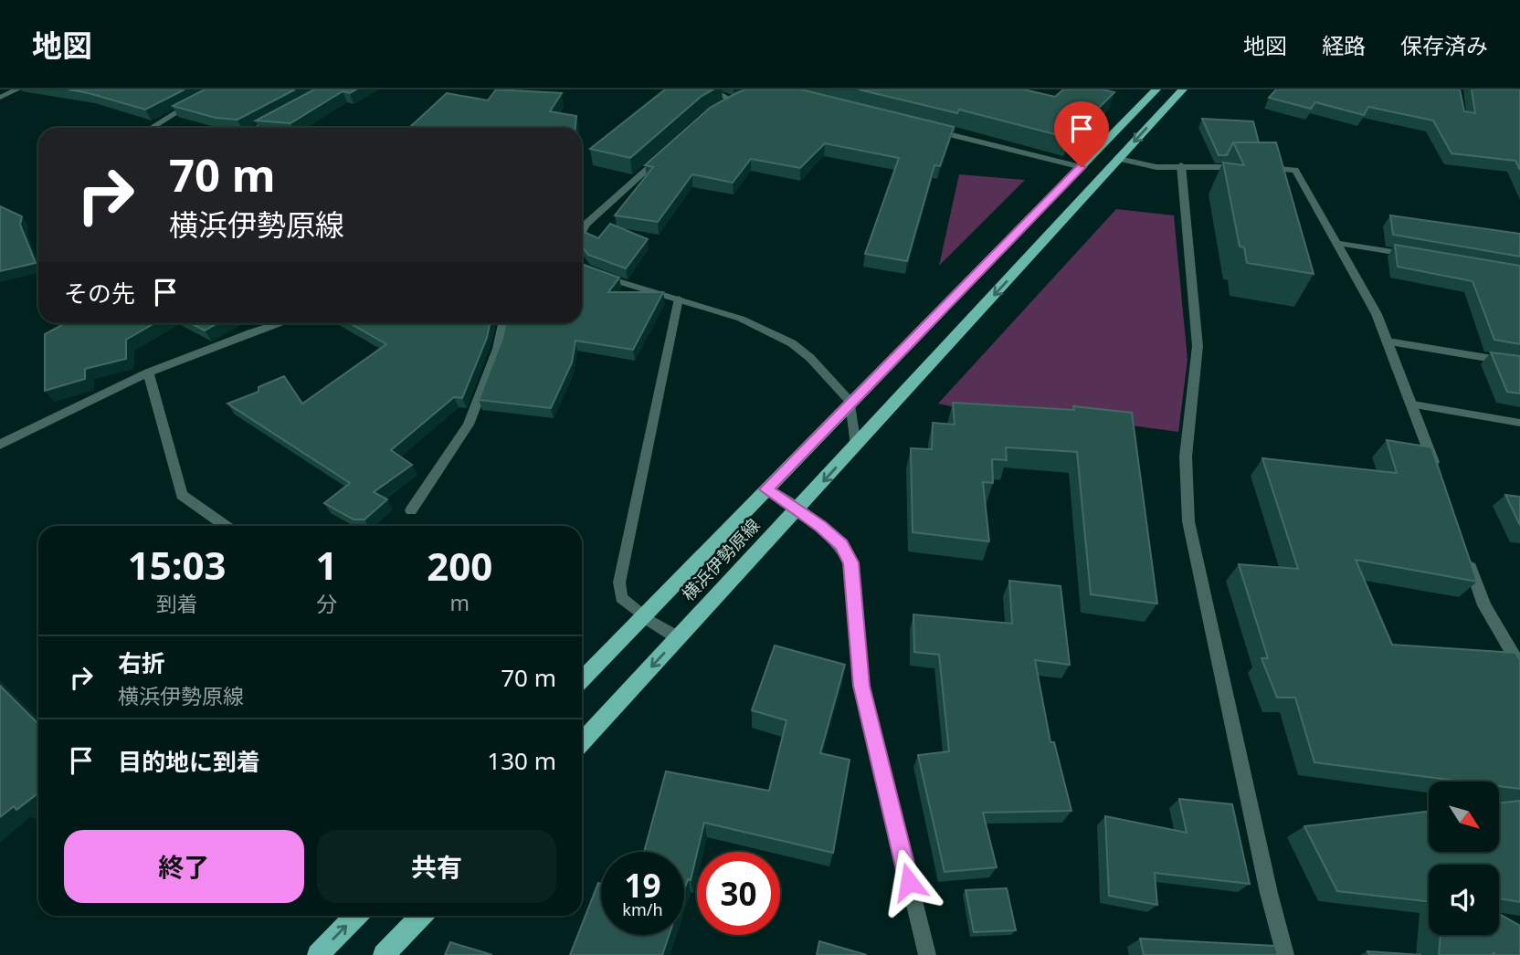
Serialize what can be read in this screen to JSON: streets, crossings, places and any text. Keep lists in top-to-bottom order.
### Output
{
  "streets": {
    "main road": ["横浜伊勢原線"]
  },
  "north": "bottom right",
  "page": {
    "header": "地図",
    "nav": ["地図", "経路", "保存済み"],
    "turn": ["70 m", "横浜伊勢原線"],
    "then": "その先",
    "eta": [
      "15:03",
      "到着",
      "1",
      "分",
      "200",
      "m"
    ],
    "list": [
      {
        "name": "右折",
        "note": "横浜伊勢原線",
        "value": "70 m"
      },
      {
        "name": "目的地に到着",
        "value": "130 m"
      }
    ],
    "buttons": ["終了", "共有"],
    "speed": "19 km/h",
    "limit": "30"
  }
}
